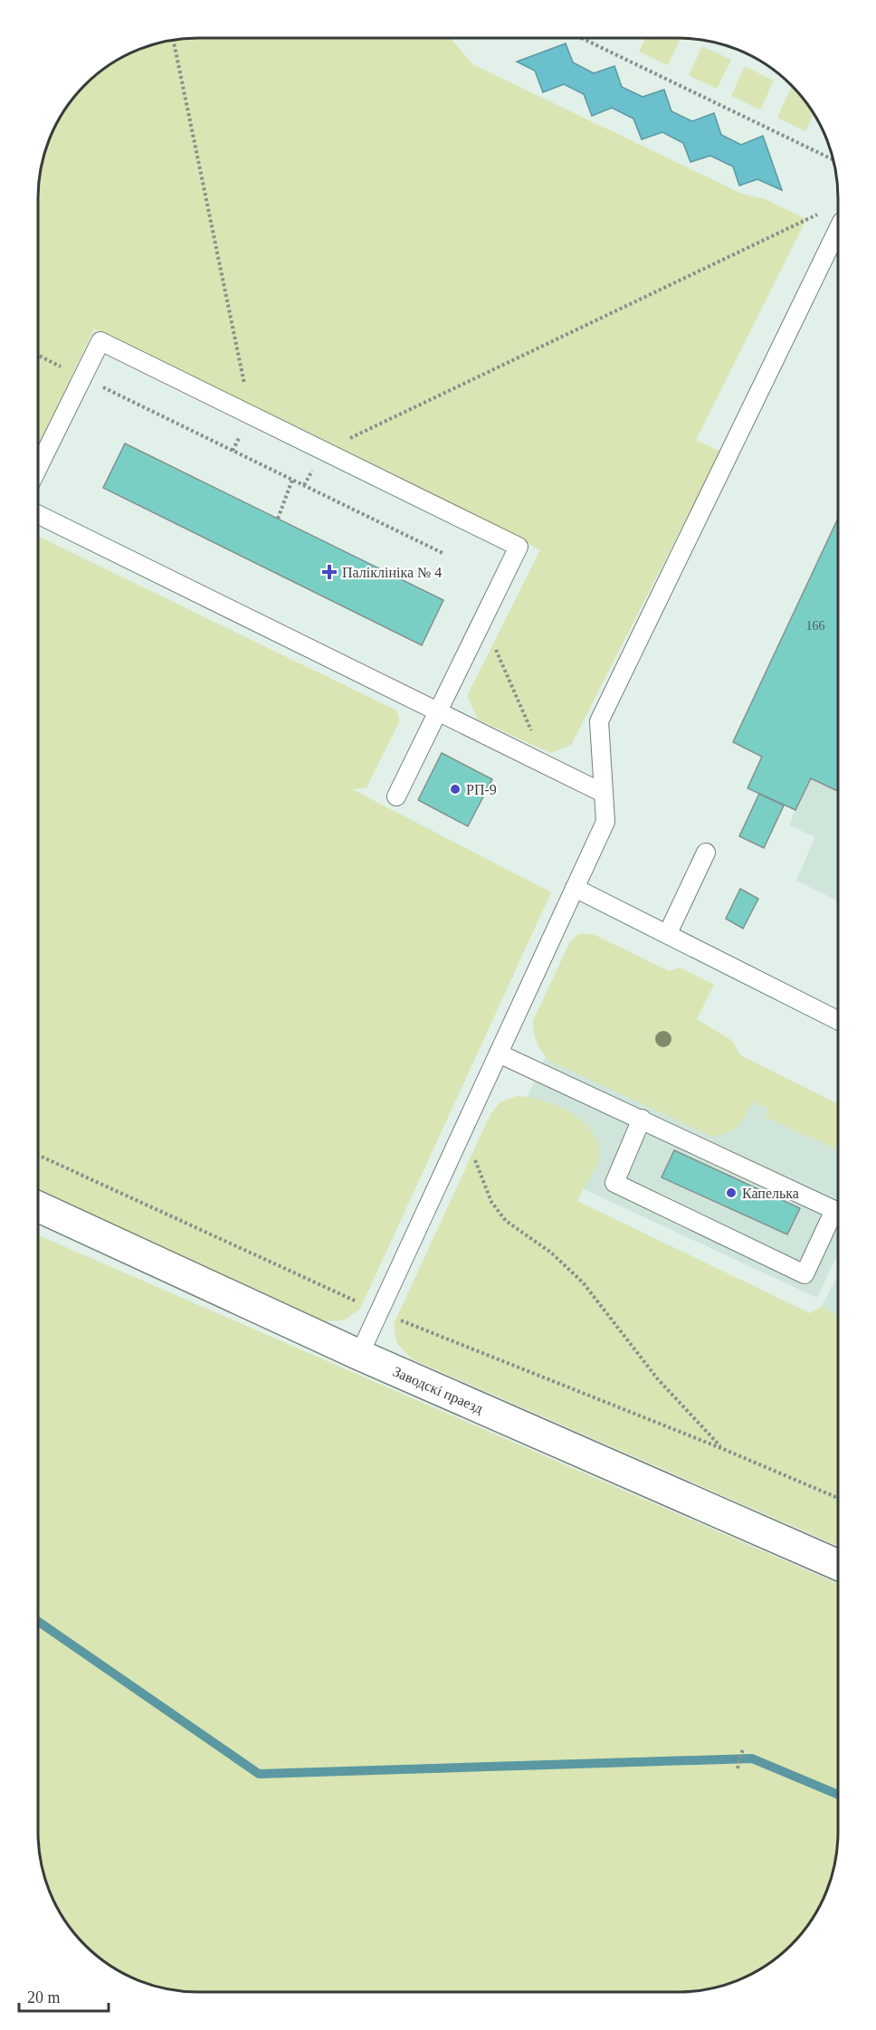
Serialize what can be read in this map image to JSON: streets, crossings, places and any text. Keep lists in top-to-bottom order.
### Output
{
  "streets": {
    "street": ["Заводскі праезд"]
  },
  "places": {
    "health": ["Паліклініка № 4"],
    "other": ["РП-9", "Капелька"]
  },
  "house_numbers": ["166"],
  "scale_bar": "20 m"
}
